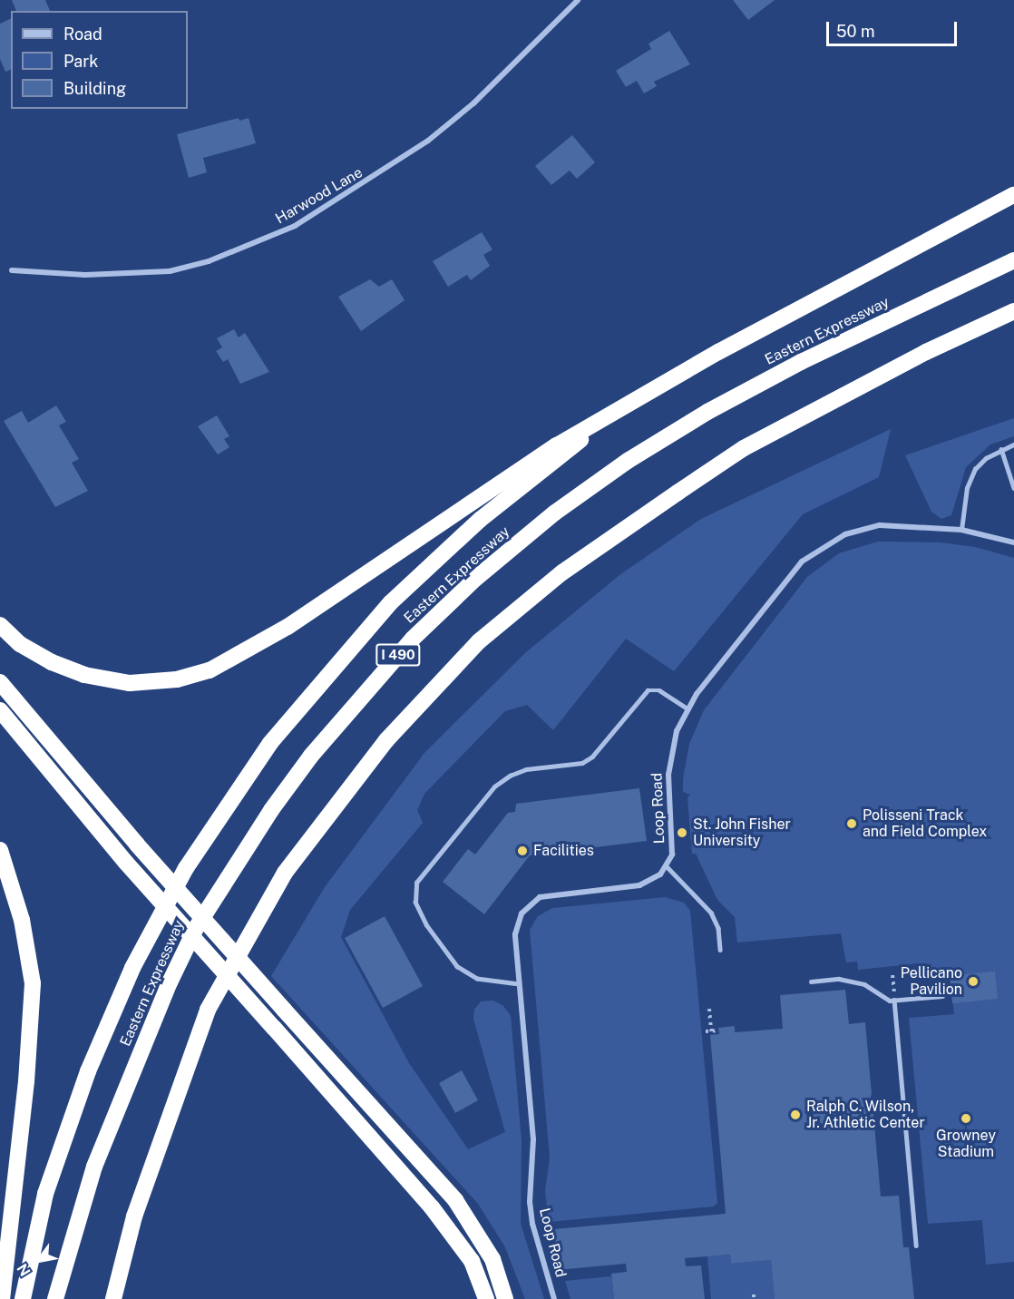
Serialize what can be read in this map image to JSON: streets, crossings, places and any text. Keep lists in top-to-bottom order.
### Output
{
  "streets": {
    "highway": ["Eastern Expressway", "I 490"],
    "street": ["Harwood Lane", "Loop Road"]
  },
  "places": [
    "Polisseni Track and Field Complex",
    "St. John Fisher University",
    "Facilities",
    "Pellicano Pavilion",
    "Ralph C. Wilson, Jr. Athletic Center",
    "Growney Stadium"
  ],
  "legend": ["Road", "Park", "Building"],
  "scale_bar": "50 m",
  "north": "bottom left"
}
